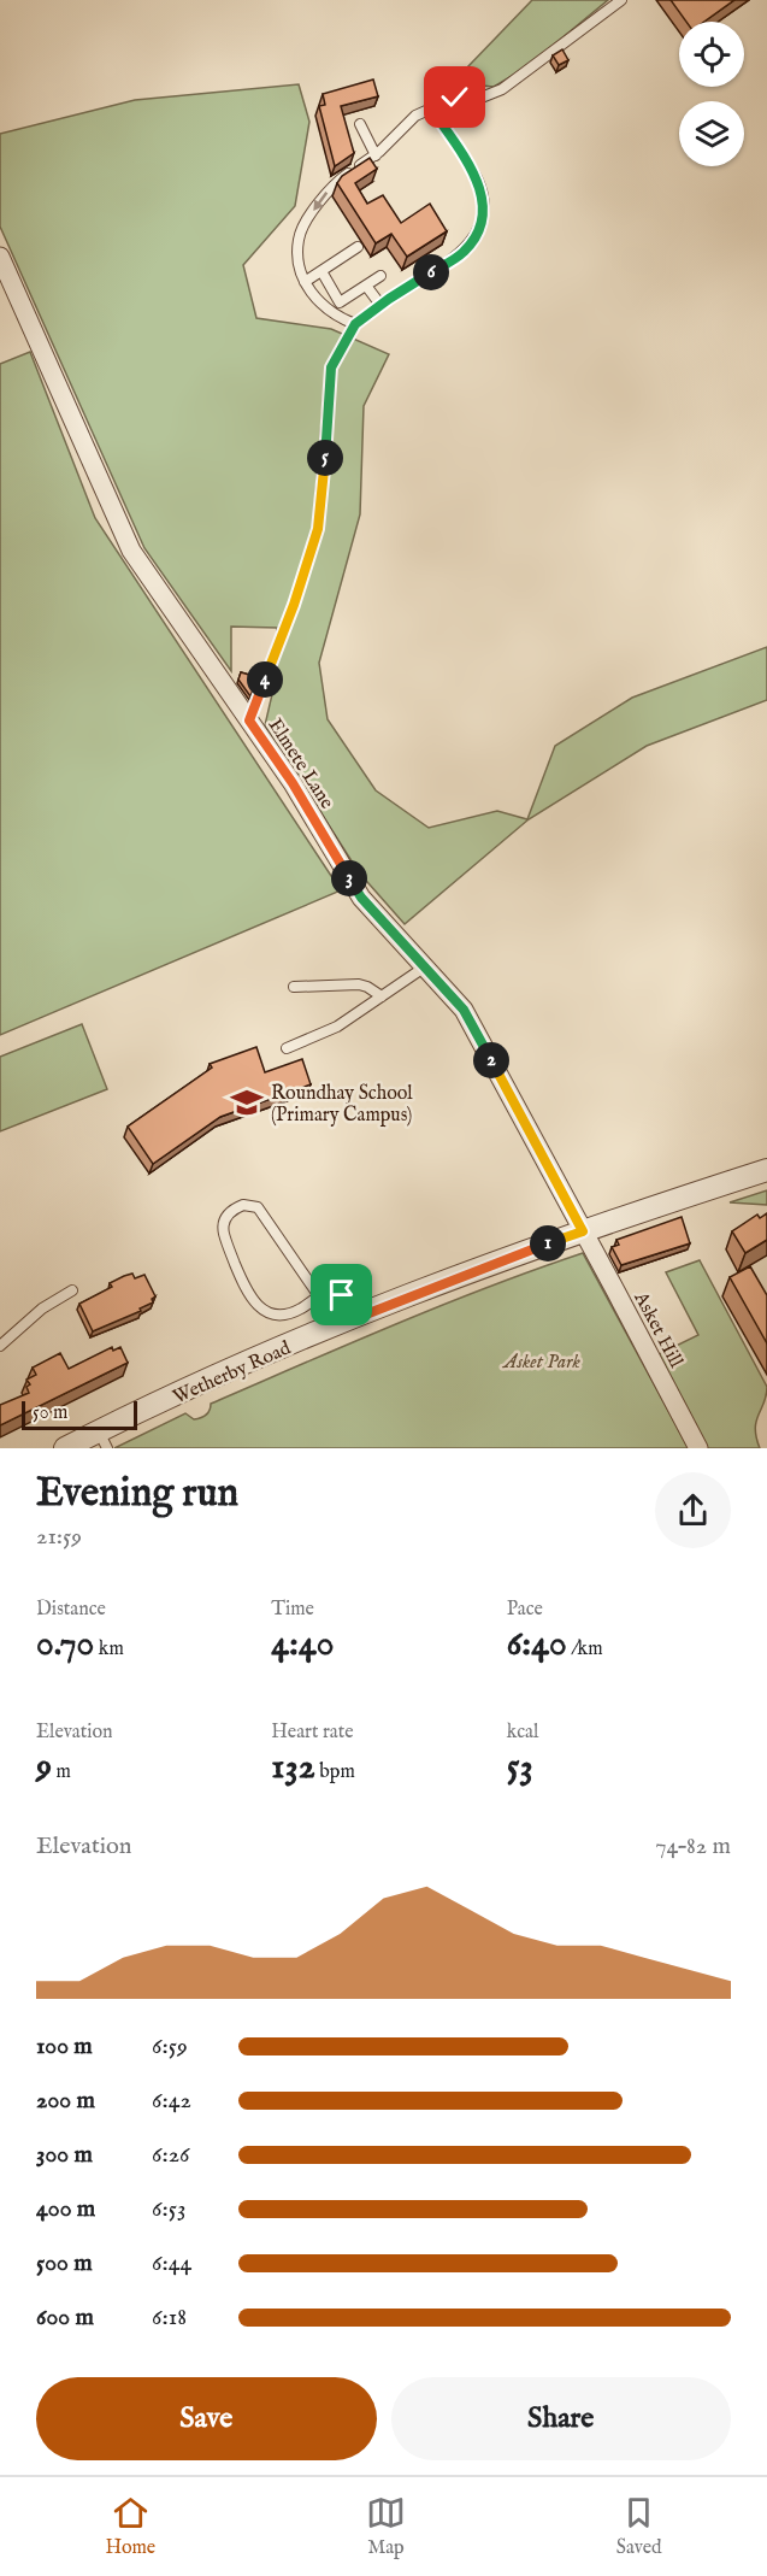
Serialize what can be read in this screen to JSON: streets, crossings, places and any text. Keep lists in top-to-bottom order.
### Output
{
  "streets": {
    "street": ["Elmete Lane", "Asket Hill", "Wetherby Road"]
  },
  "crossings": [
    ["Elmete Lane", "Asket Hill"],
    ["Elmete Lane", "Wetherby Road"],
    ["Asket Hill", "Wetherby Road"]
  ],
  "parks": ["Asket Park"],
  "places": {
    "school or university": ["Roundhay School (Primary Campus)"]
  },
  "scale_bar": "50 m",
  "page": {
    "pins": [
      "6",
      "5",
      "4",
      "3",
      "2",
      "1"
    ],
    "scale": "50 m",
    "heading": ["Evening run", "21:59"],
    "stats": [
      ["Distance", "0.70 km"],
      ["Time", "4:40"],
      ["Pace", "6:40 /km"],
      ["Elevation", "9 m"],
      ["Heart rate", "132 bpm"],
      ["kcal", "53"]
    ],
    "chart": ["Elevation", "74–82 m"],
    "list": [
      {
        "name": "100 m",
        "note": "6:59"
      },
      {
        "name": "200 m",
        "note": "6:42"
      },
      {
        "name": "300 m",
        "note": "6:26"
      },
      {
        "name": "400 m",
        "note": "6:53"
      },
      {
        "name": "500 m",
        "note": "6:44"
      },
      {
        "name": "600 m",
        "note": "6:18"
      }
    ],
    "buttons": ["Save", "Share"],
    "tabs": ["Home", "Map", "Saved"]
  }
}
